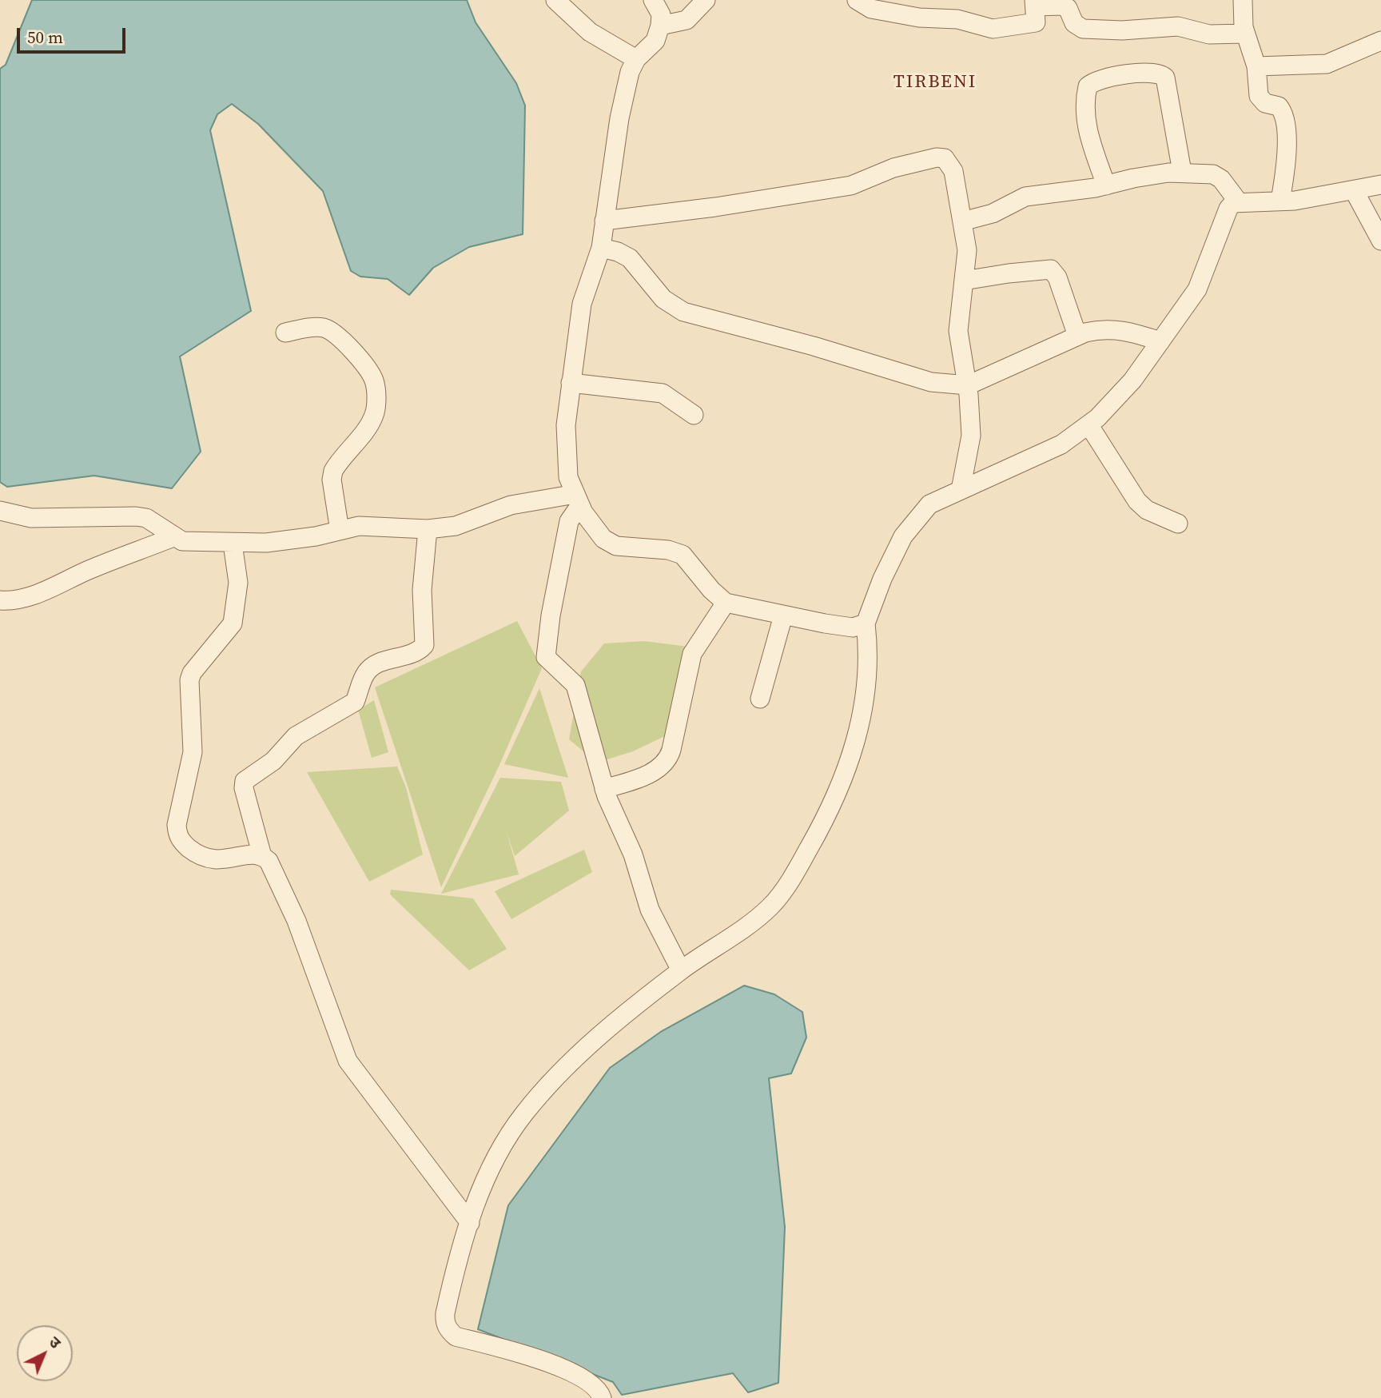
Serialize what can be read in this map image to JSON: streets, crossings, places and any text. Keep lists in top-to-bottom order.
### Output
{
  "districts": ["TIRBENI"],
  "scale_bar": "50 m",
  "north": "top right"
}
